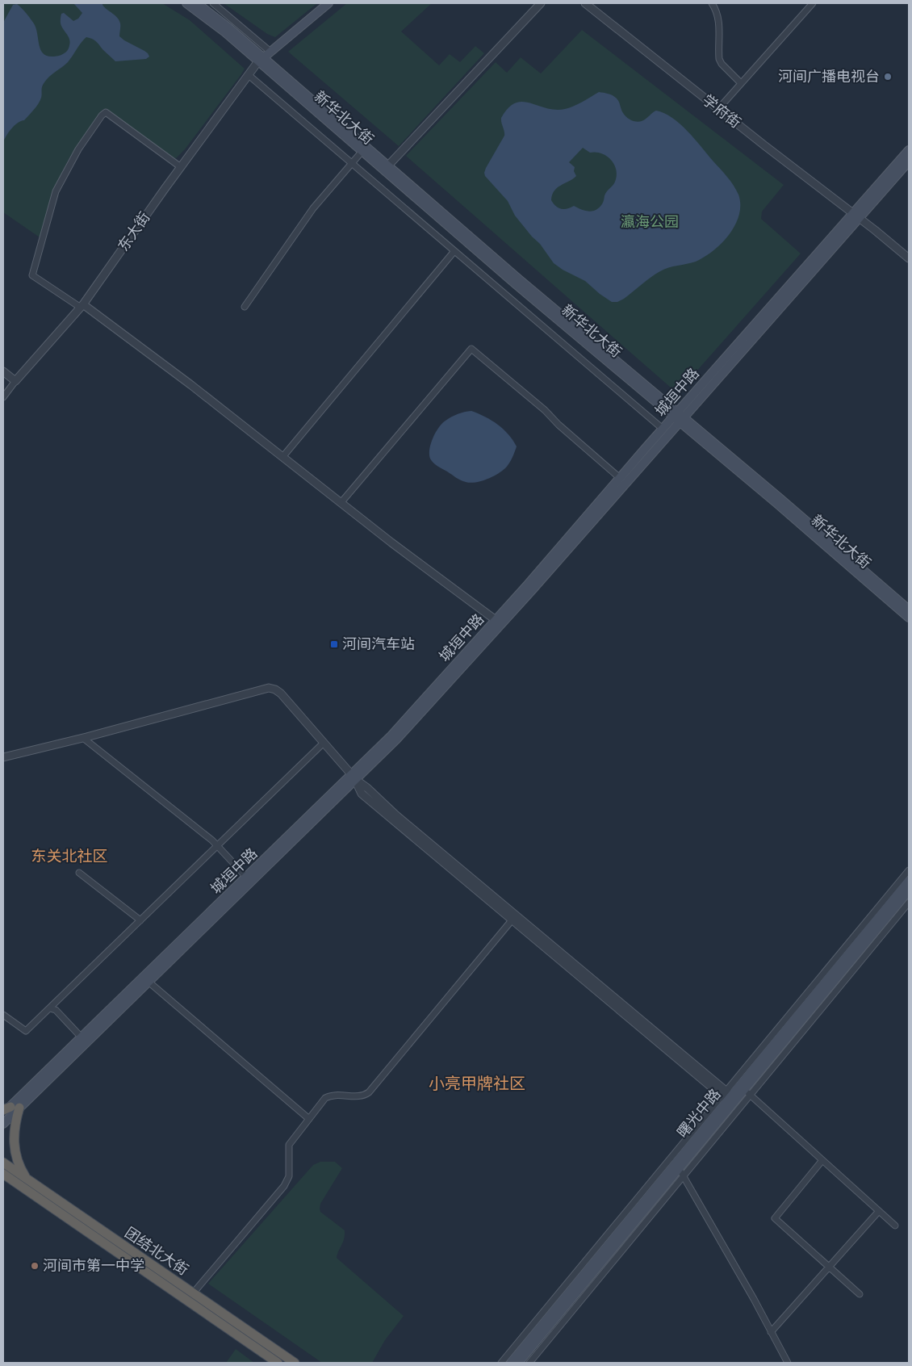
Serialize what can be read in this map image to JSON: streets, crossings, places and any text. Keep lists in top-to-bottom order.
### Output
{
  "streets": {
    "highway": ["团结北大街"],
    "main road": ["新华北大街", "城垣中路", "曙光中路"],
    "street": ["学府街", "东大街"]
  },
  "crossings": [
    ["学府街", "城垣中路"],
    ["新华北大街", "东大街"],
    ["新华北大街", "城垣中路"]
  ],
  "districts": ["东关北社区", "小亮甲牌社区"],
  "parks": ["瀛海公园"],
  "places": {
    "other": ["河间广播电视台", "河间市第一中学"],
    "transit": ["河间汽车站"]
  }
}
